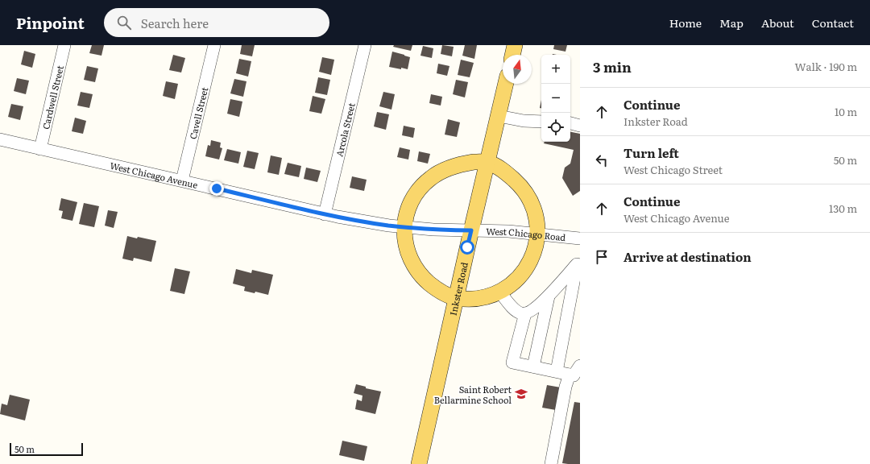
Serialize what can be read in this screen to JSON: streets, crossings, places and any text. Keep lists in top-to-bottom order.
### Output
{
  "streets": {
    "main road": ["Inkster Road"],
    "street": [
      "Cardwell Street",
      "Cavell Street",
      "Arcola Street",
      "West Chicago Avenue",
      "West Chicago Road"
    ]
  },
  "crossings": [
    ["Cardwell Street", "West Chicago Avenue"],
    ["Cavell Street", "West Chicago Avenue"],
    ["Arcola Street", "West Chicago Avenue"],
    ["West Chicago Avenue", "West Chicago Road"],
    ["West Chicago Road", "Inkster Road"]
  ],
  "places": {
    "school or university": ["Saint Robert Bellarmine School"]
  },
  "scale_bar": "50 m",
  "north": "top",
  "page": {
    "header": "Pinpoint",
    "search": "Search here",
    "nav": [
      "Home",
      "Map",
      "About",
      "Contact"
    ],
    "heading": ["3 min", "Walk · 190 m"],
    "map_buttons": ["+", "−"],
    "list": [
      ["Continue", "Inkster Road", "10 m"],
      ["Turn left", "West Chicago Street", "50 m"],
      ["Continue", "West Chicago Avenue", "130 m"],
      "Arrive at destination"
    ],
    "scale": "50 m"
  }
}
